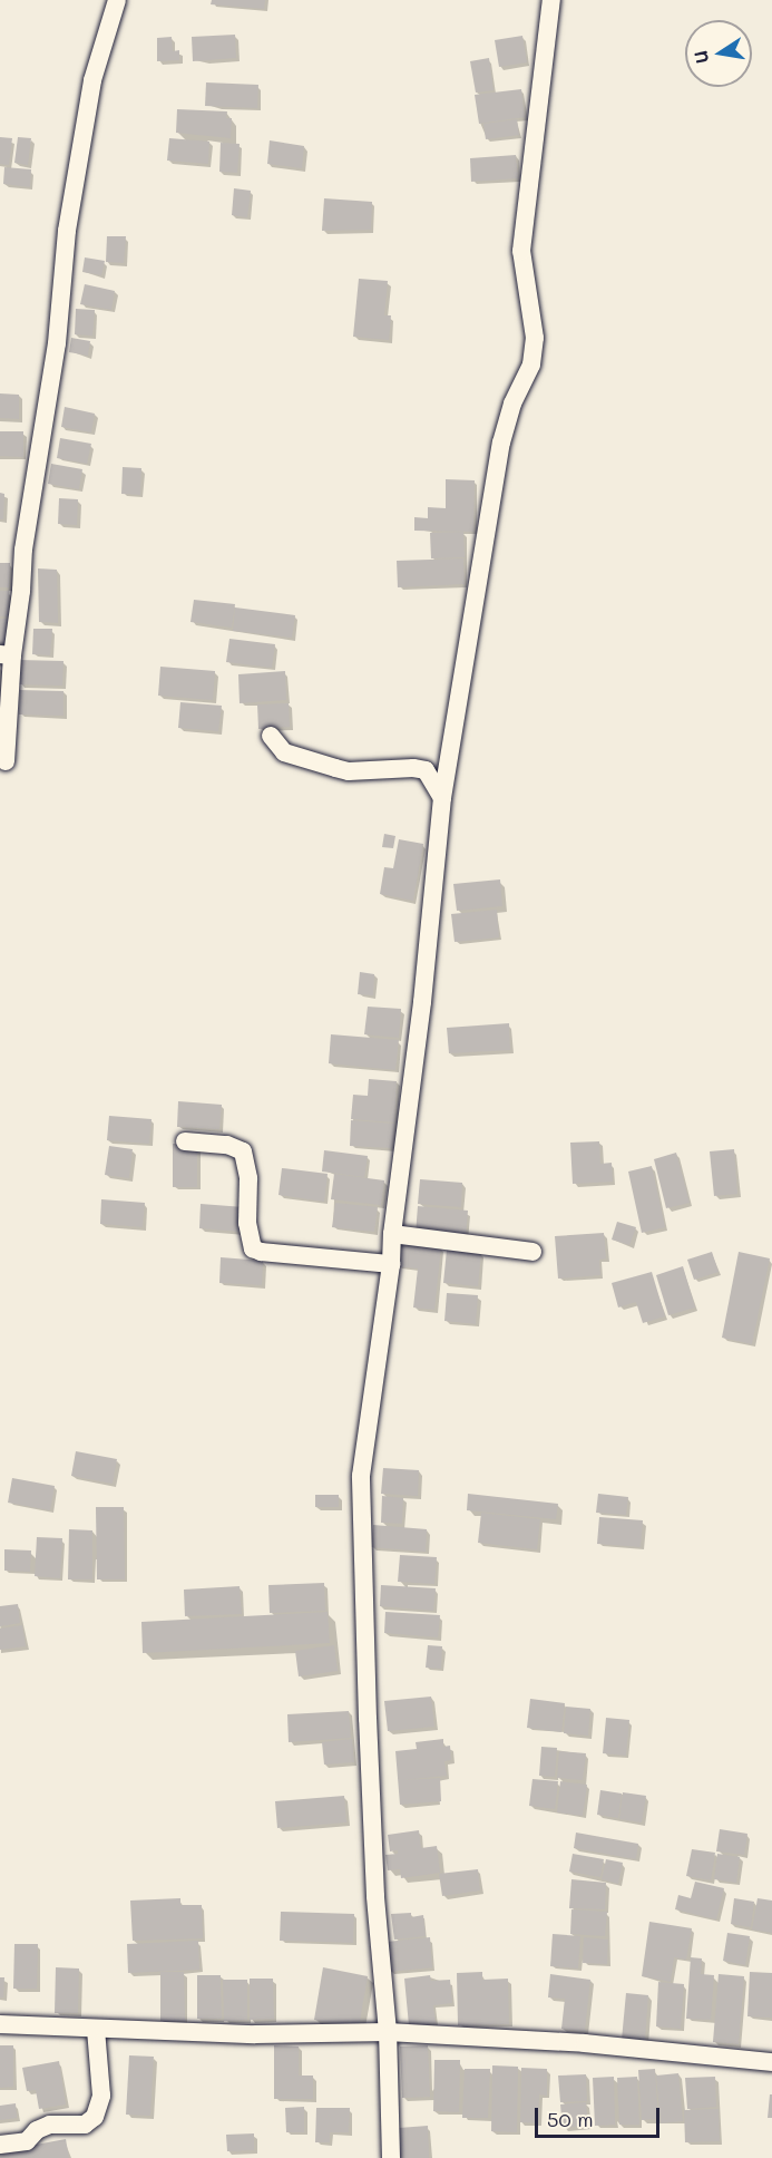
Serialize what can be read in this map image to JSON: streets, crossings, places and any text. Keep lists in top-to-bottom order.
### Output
{
  "scale_bar": "50 m",
  "north": "left"
}
